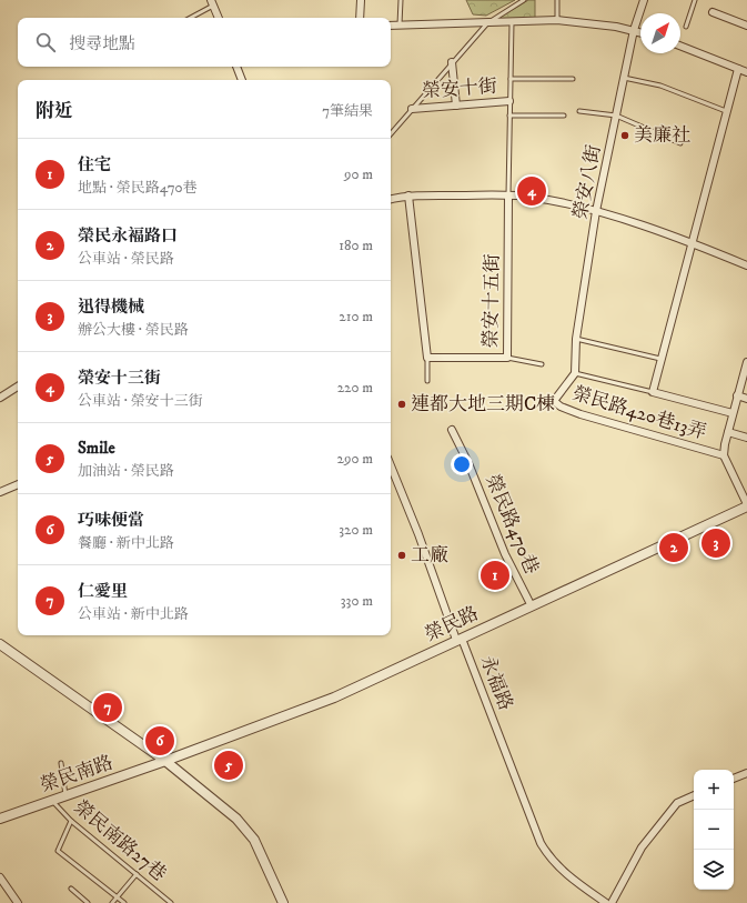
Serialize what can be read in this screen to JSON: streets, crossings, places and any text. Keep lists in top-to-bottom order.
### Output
{
  "streets": {
    "street": [
      "榮安十街",
      "榮安八街",
      "榮安十五街",
      "榮民路420巷13弄",
      "榮民路470巷",
      "榮民路",
      "永福路",
      "榮民南路"
    ],
    "lane": ["榮民南路27巷"]
  },
  "crossings": [
    ["榮安八街", "榮民路420巷13弄"],
    ["榮民路470巷", "榮民路"],
    ["榮民路", "永福路"],
    ["榮民路", "榮民南路"],
    ["榮民南路", "榮民南路27巷"]
  ],
  "places": ["美廉社", "連都大地三期C棟", "工廠"],
  "north": "top right",
  "page": {
    "search": "搜尋地點",
    "heading": ["附近", "7筆結果"],
    "list": [
      {
        "mark": "1",
        "name": "住宅",
        "note": "地點 · 榮民路470巷",
        "value": "90 m"
      },
      {
        "mark": "2",
        "name": "榮民永褔路口",
        "note": "公車站 · 榮民路",
        "value": "180 m"
      },
      {
        "mark": "3",
        "name": "迅得機械",
        "note": "辦公大樓 · 榮民路",
        "value": "210 m"
      },
      {
        "mark": "4",
        "name": "榮安十三街",
        "note": "公車站 · 榮安十三街",
        "value": "220 m"
      },
      {
        "mark": "5",
        "name": "Smile",
        "note": "加油站 · 榮民路",
        "value": "290 m"
      },
      {
        "mark": "6",
        "name": "巧味便當",
        "note": "餐廳 · 新中北路",
        "value": "320 m"
      },
      {
        "mark": "7",
        "name": "仁愛里",
        "note": "公車站 · 新中北路",
        "value": "330 m"
      }
    ],
    "pins": [
      "4",
      "3",
      "2",
      "1",
      "7",
      "6",
      "5"
    ],
    "map_buttons": ["+", "−"]
  }
}
